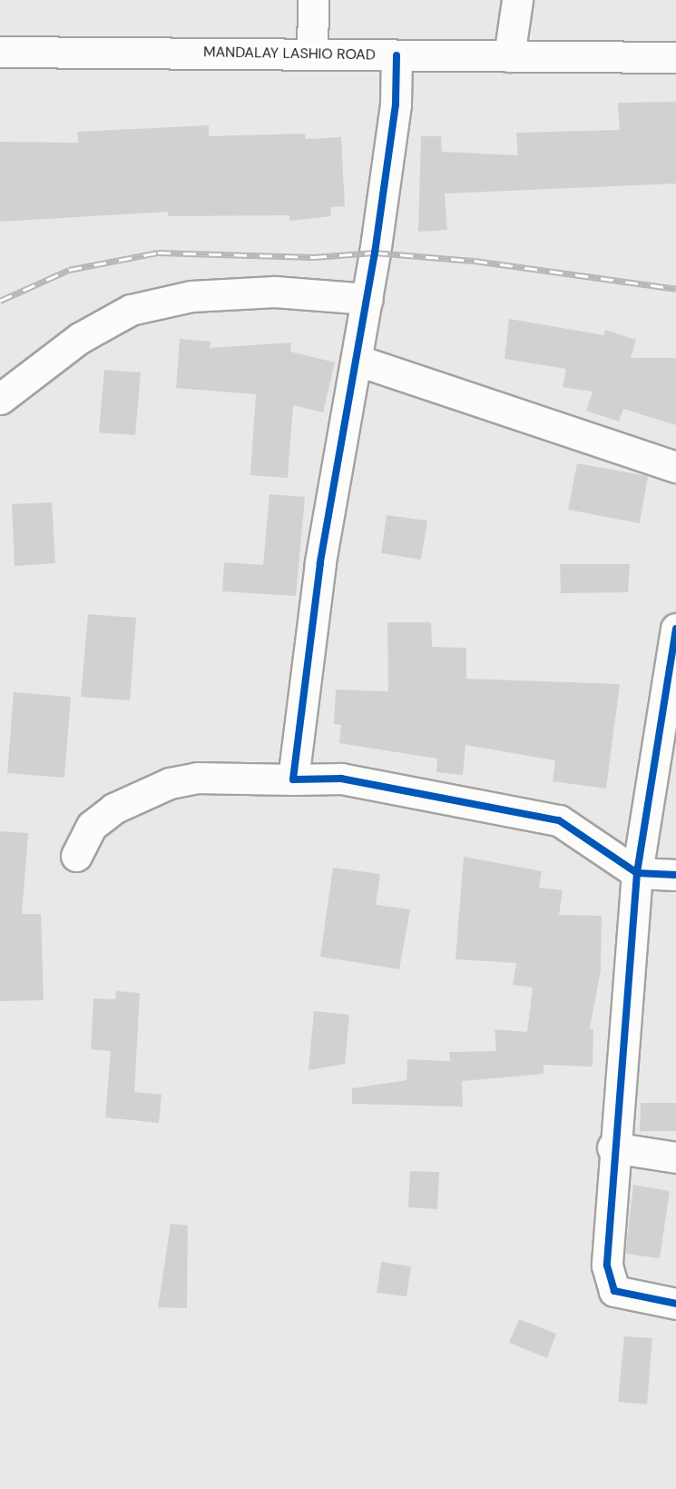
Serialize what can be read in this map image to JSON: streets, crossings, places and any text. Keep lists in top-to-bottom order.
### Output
{
  "streets": {
    "main road": ["MANDALAY LASHIO ROAD"]
  }
}
